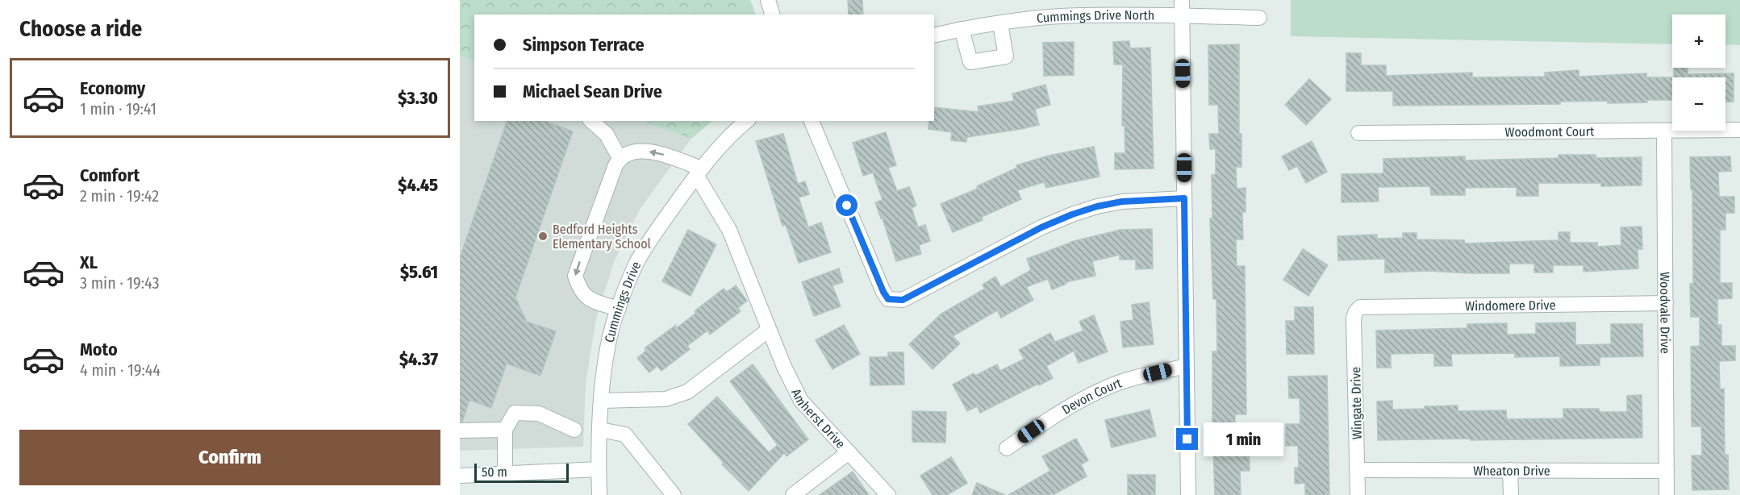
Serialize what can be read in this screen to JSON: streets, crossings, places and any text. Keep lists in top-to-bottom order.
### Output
{
  "streets": {
    "street": [
      "Cummings Drive North",
      "Woodmont Court",
      "Cummings Drive",
      "Windomere Drive",
      "Woodvale Drive",
      "Devon Court",
      "Wingate Drive",
      "Amherst Drive",
      "Wheaton Drive"
    ]
  },
  "crossings": [
    ["Woodmont Court", "Woodvale Drive"],
    ["Cummings Drive", "Amherst Drive"],
    ["Windomere Drive", "Woodvale Drive"],
    ["Windomere Drive", "Wingate Drive"],
    ["Woodvale Drive", "Wheaton Drive"],
    ["Wingate Drive", "Wheaton Drive"]
  ],
  "places": ["Bedford Heights Elementary School"],
  "scale_bar": "50 m",
  "page": {
    "heading": "Choose a ride",
    "map_buttons": ["+", "−"],
    "banner": ["Simpson Terrace", "Michael Sean Drive"],
    "list": [
      {
        "name": "Economy",
        "note": "1 min · 19:41",
        "value": "$3.30"
      },
      {
        "name": "Comfort",
        "note": "2 min · 19:42",
        "value": "$4.45"
      },
      {
        "name": "XL",
        "note": "3 min · 19:43",
        "value": "$5.61"
      },
      {
        "name": "Moto",
        "note": "4 min · 19:44",
        "value": "$4.37"
      }
    ],
    "buttons": "Confirm",
    "bubble": "1 min",
    "scale": "50 m"
  }
}
